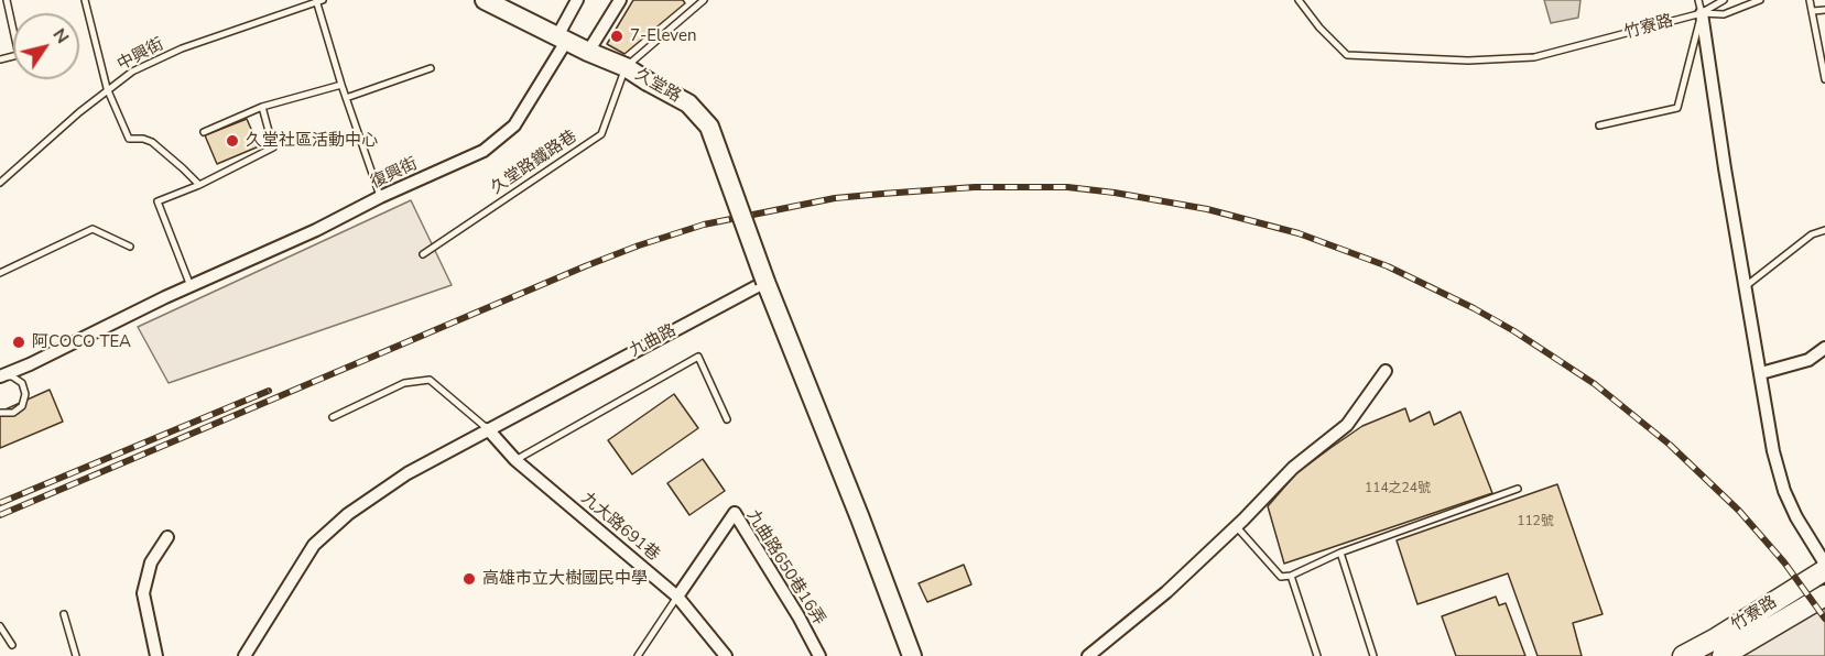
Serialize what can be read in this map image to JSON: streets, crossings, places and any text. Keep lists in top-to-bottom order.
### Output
{
  "streets": {
    "main road": ["竹寮路"],
    "street": [
      "久堂路",
      "復興街",
      "九曲路",
      "九大路691巷",
      "九曲路650巷16弄"
    ],
    "lane": ["中興街", "久堂路鐵路巷"]
  },
  "crossings": [
    ["久堂路", "久堂路鐵路巷"],
    ["久堂路", "復興街"],
    ["久堂路", "九曲路"],
    ["九曲路", "九大路691巷"],
    ["九大路691巷", "九曲路650巷16弄"]
  ],
  "places": [
    "7-Eleven",
    "久堂社區活動中心",
    "阿COCO TEA",
    "高雄市立大樹國民中學"
  ],
  "house_numbers": ["114之24號", "112號"],
  "north": "top right"
}
